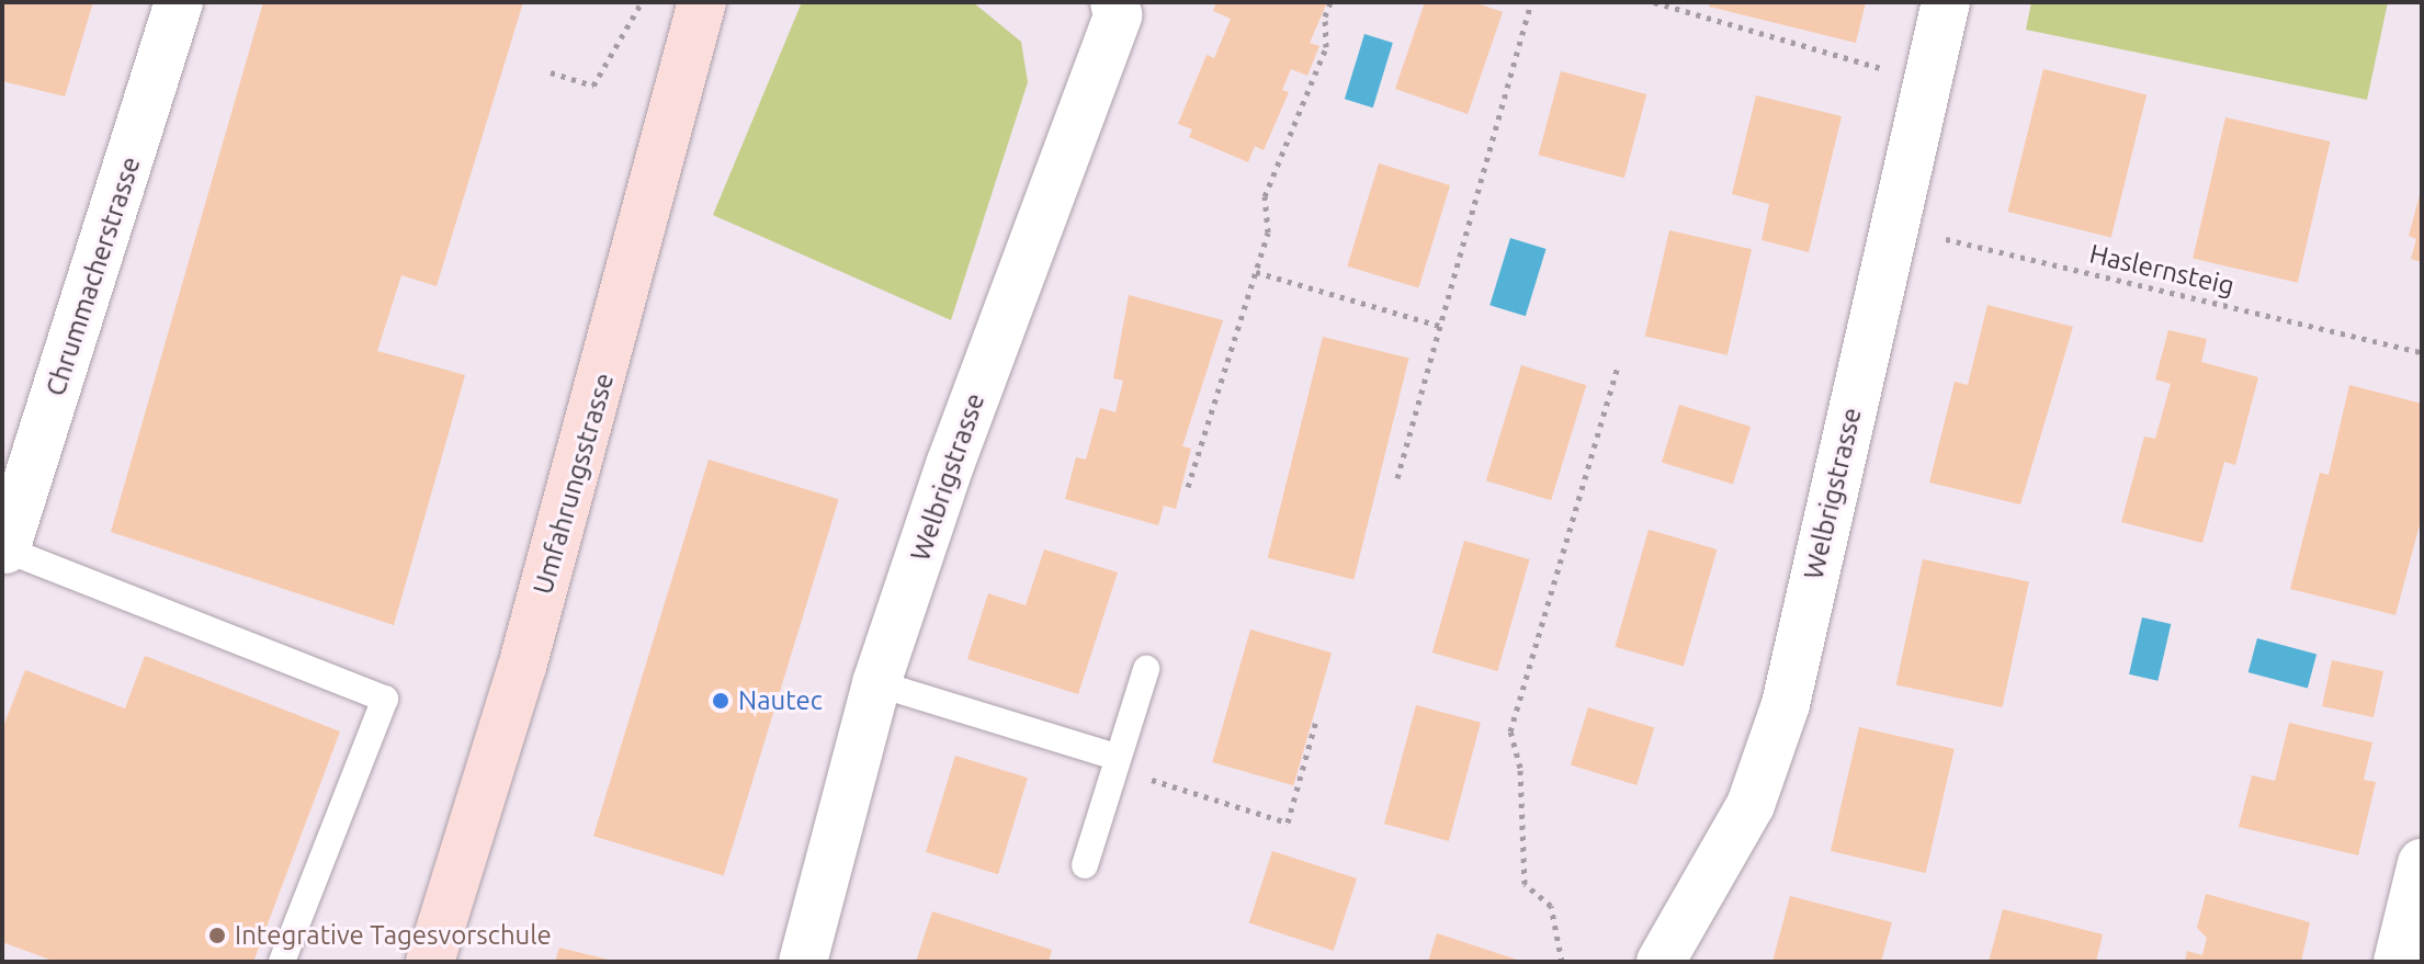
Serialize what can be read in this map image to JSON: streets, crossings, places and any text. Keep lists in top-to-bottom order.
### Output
{
  "streets": {
    "main road": ["Umfahrungsstrasse"],
    "street": ["Chrummacherstrasse", "Welbrigstrasse"],
    "path": ["Haslernsteig"]
  },
  "crossings": [
    ["Haslernsteig", "Welbrigstrasse"]
  ],
  "places": ["Nautec", "Integrative Tagesvorschule"]
}
